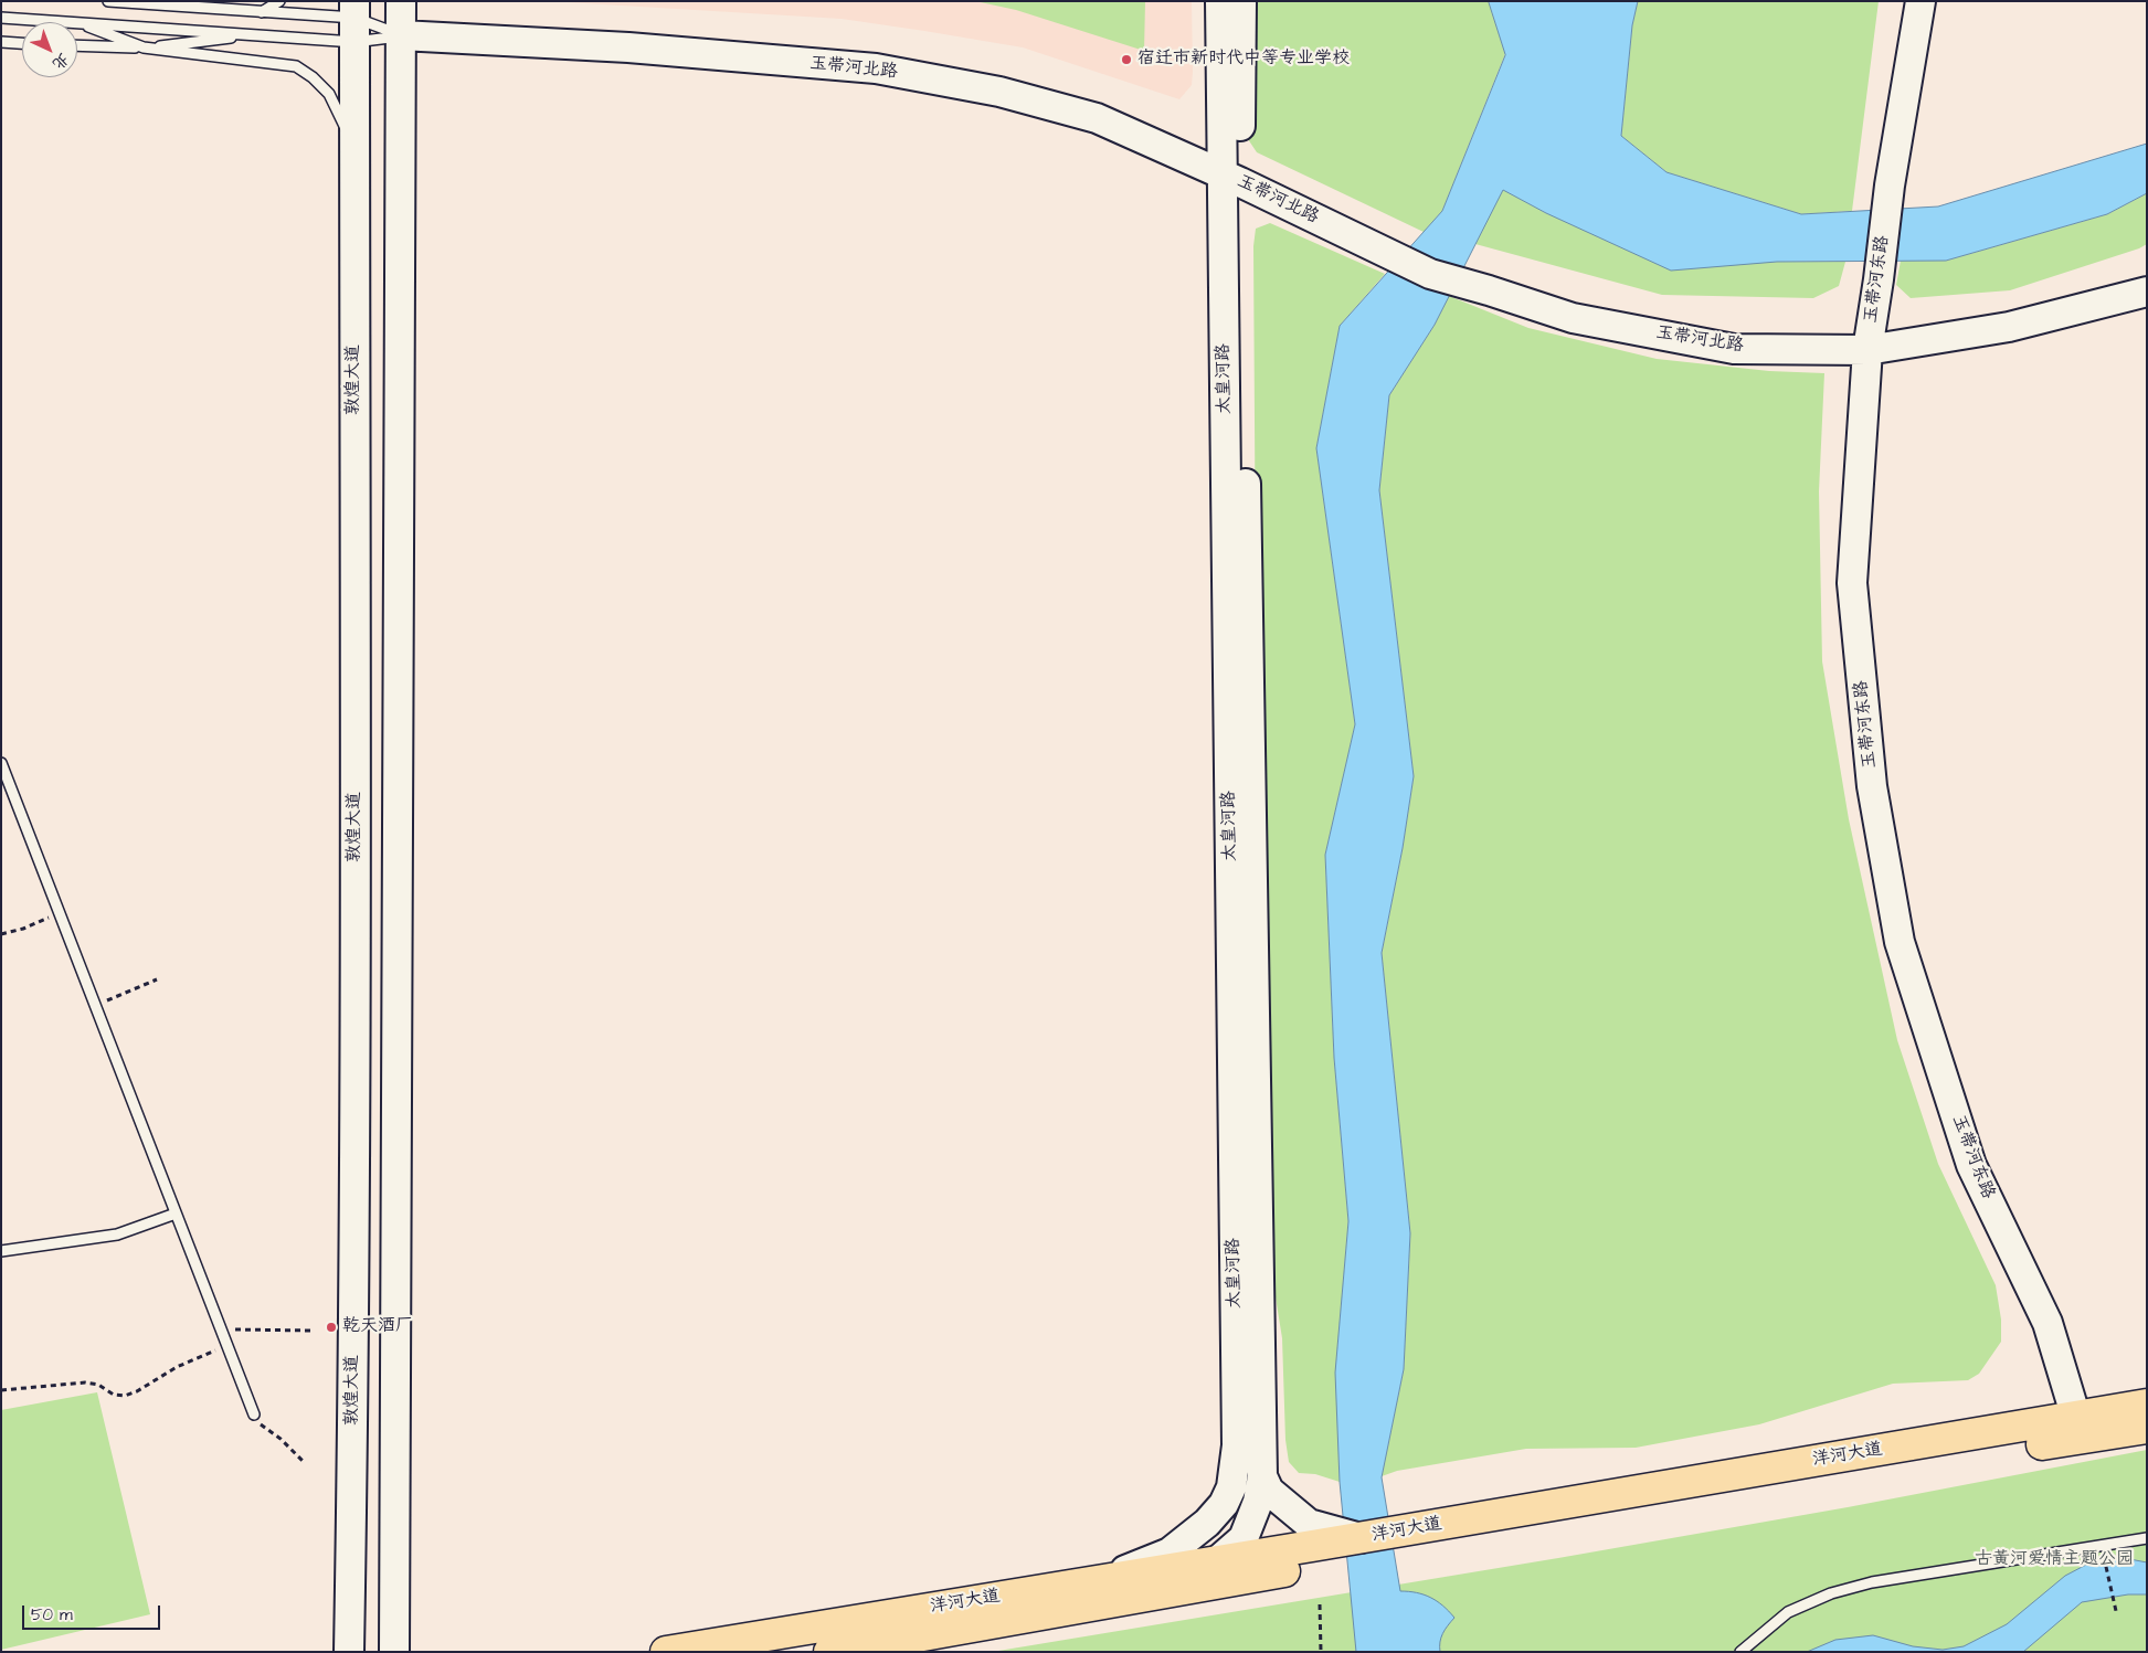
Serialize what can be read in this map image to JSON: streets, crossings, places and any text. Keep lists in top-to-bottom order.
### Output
{
  "streets": {
    "main road": ["洋河大道"],
    "street": [
      "玉带河北路",
      "玉带河东路",
      "太皇河路",
      "敦煌大道"
    ]
  },
  "crossings": [
    ["玉带河北路", "玉带河东路"],
    ["玉带河北路", "太皇河路"],
    ["玉带河东路", "洋河大道"],
    ["太皇河路", "洋河大道"]
  ],
  "parks": ["古黄河爱情主题公园"],
  "places": ["宿迁市新时代中等专业学校", "乾天酒厂"],
  "scale_bar": "50 m",
  "north": "bottom right"
}
